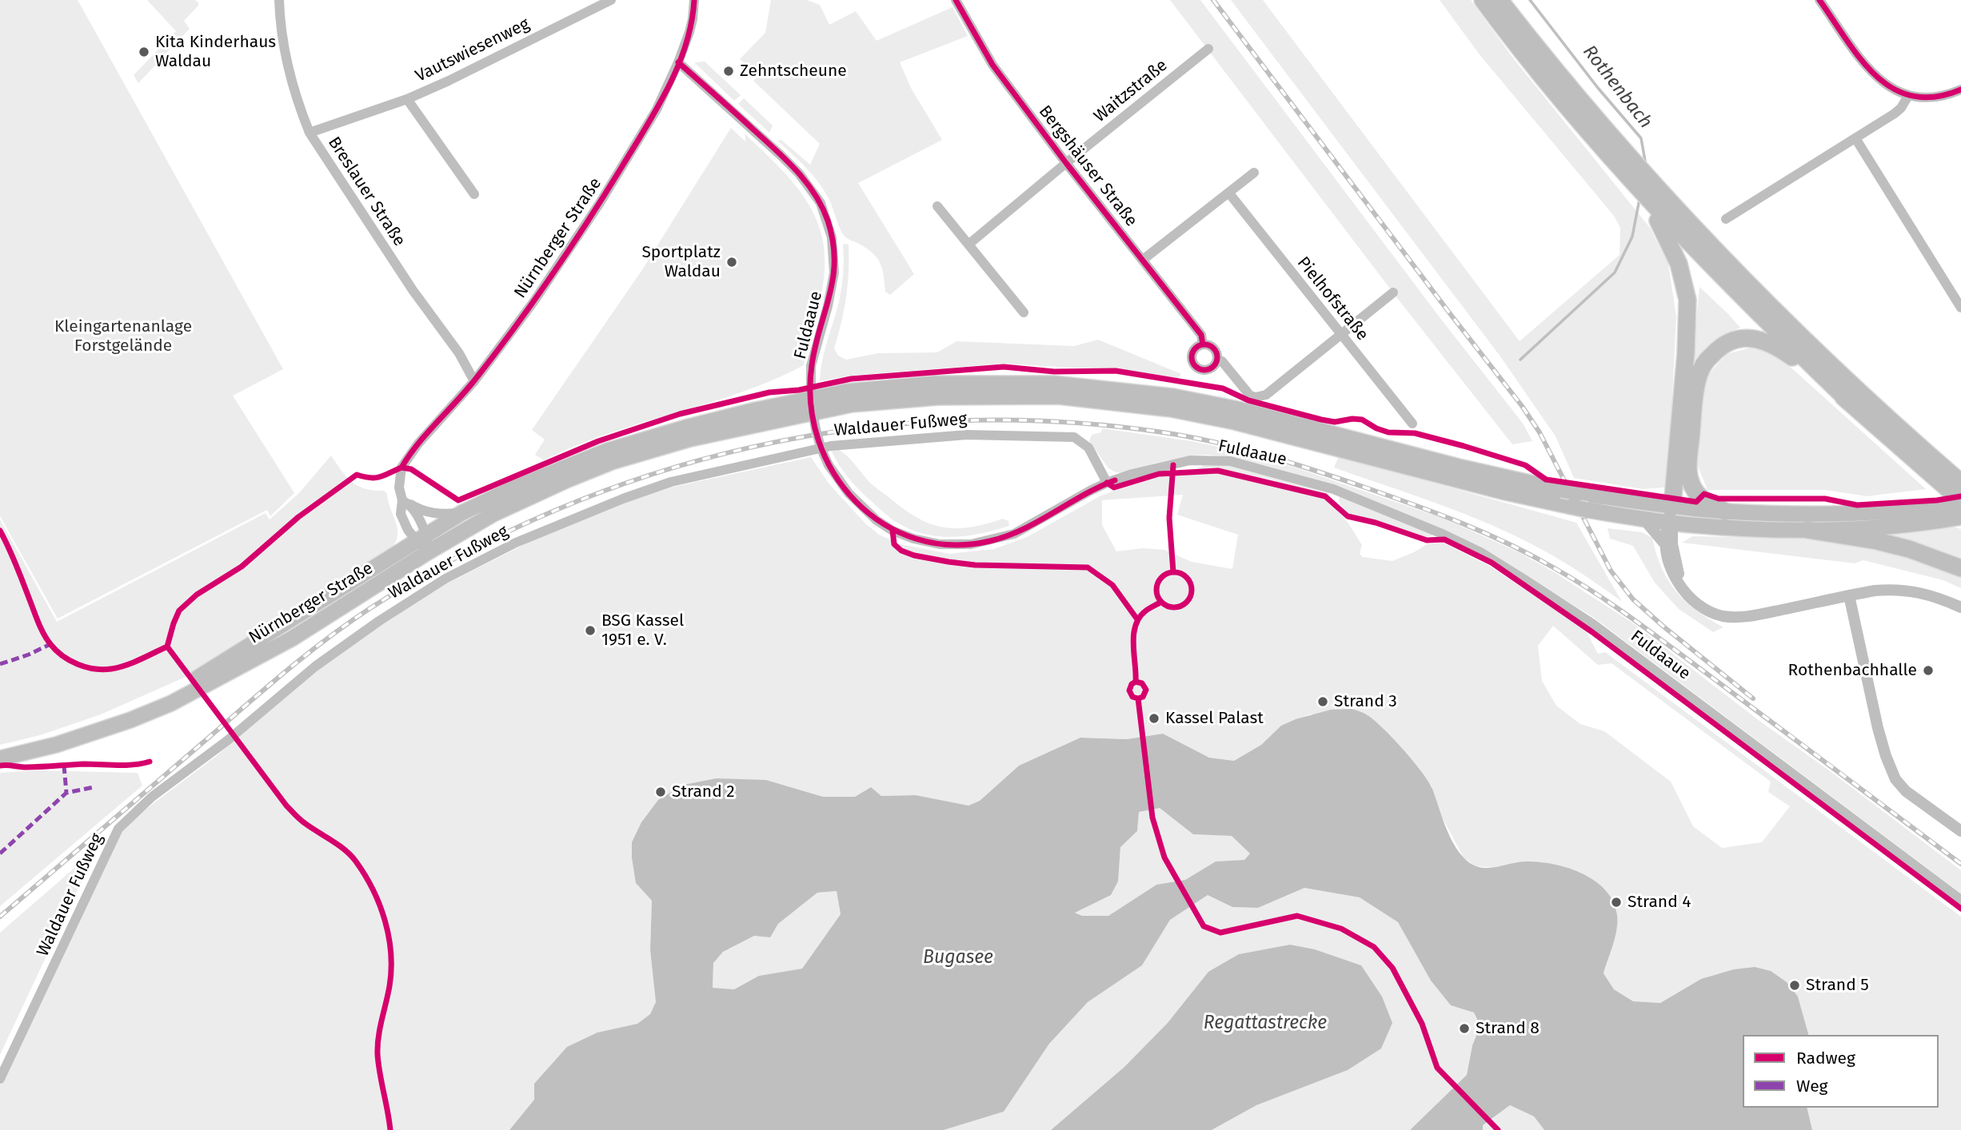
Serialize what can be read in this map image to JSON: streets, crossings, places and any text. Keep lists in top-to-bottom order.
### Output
{
  "streets": {
    "main road": ["Nürnberger Straße"],
    "street": [
      "Vautswiesenweg",
      "Waitzstraße",
      "Bergshäuser Straße",
      "Breslauer Straße",
      "Pielhofstraße",
      "Fuldaaue",
      "Waldauer Fußweg"
    ]
  },
  "crossings": [
    ["Vautswiesenweg", "Breslauer Straße"],
    ["Waitzstraße", "Bergshäuser Straße"],
    ["Breslauer Straße", "Nürnberger Straße"],
    ["Nürnberger Straße", "Fuldaaue"],
    ["Fuldaaue", "Waldauer Fußweg"]
  ],
  "water": ["Rothenbach", "Bugasee", "Regattastrecke"],
  "parks": ["Kleingartenanlage Forstgelände"],
  "places": [
    "Kita Kinderhaus Waldau",
    "Zehntscheune",
    "Sportplatz Waldau",
    "BSG Kassel 1951 e. V.",
    "Rothenbachhalle",
    "Strand 3",
    "Kassel Palast",
    "Strand 2",
    "Strand 4",
    "Strand 5",
    "Strand 8"
  ],
  "legend": ["Radweg", "Weg"]
}
